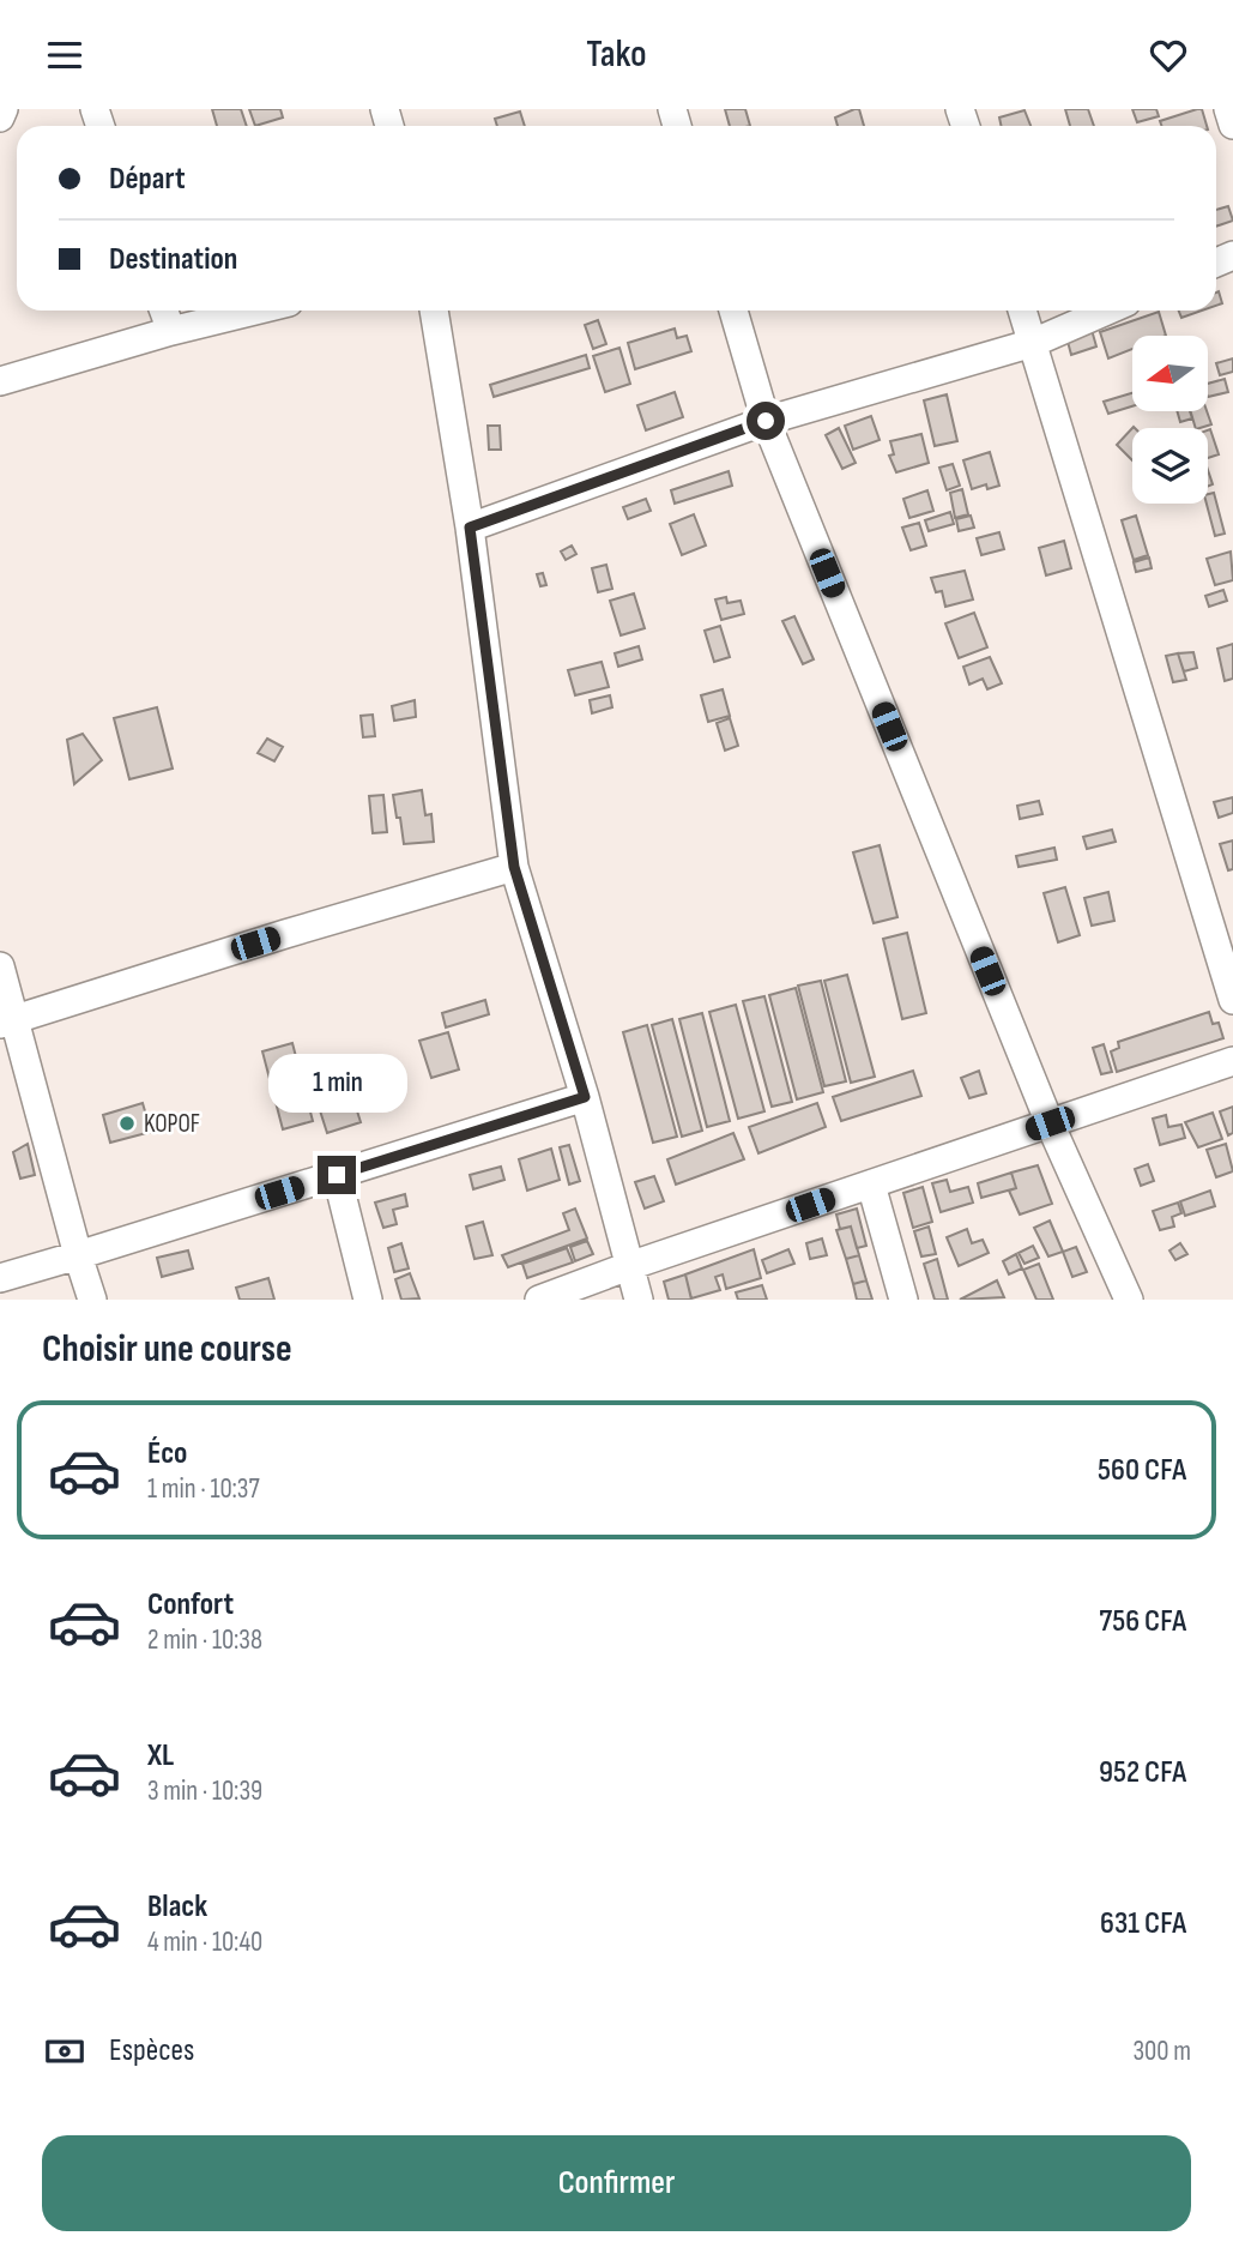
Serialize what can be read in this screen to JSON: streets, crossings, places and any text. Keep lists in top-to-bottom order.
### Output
{
  "places": ["KOPOF"],
  "north": "left",
  "page": {
    "header": "Tako",
    "banner": ["Départ", "Destination"],
    "bubble": "1 min",
    "heading": "Choisir une course",
    "list": [
      {
        "name": "Éco",
        "note": "1 min · 10:37",
        "value": "560 CFA"
      },
      {
        "name": "Confort",
        "note": "2 min · 10:38",
        "value": "756 CFA"
      },
      {
        "name": "XL",
        "note": "3 min · 10:39",
        "value": "952 CFA"
      },
      {
        "name": "Black",
        "note": "4 min · 10:40",
        "value": "631 CFA"
      }
    ],
    "pay": ["Espèces", "300 m"],
    "buttons": "Confirmer"
  }
}
